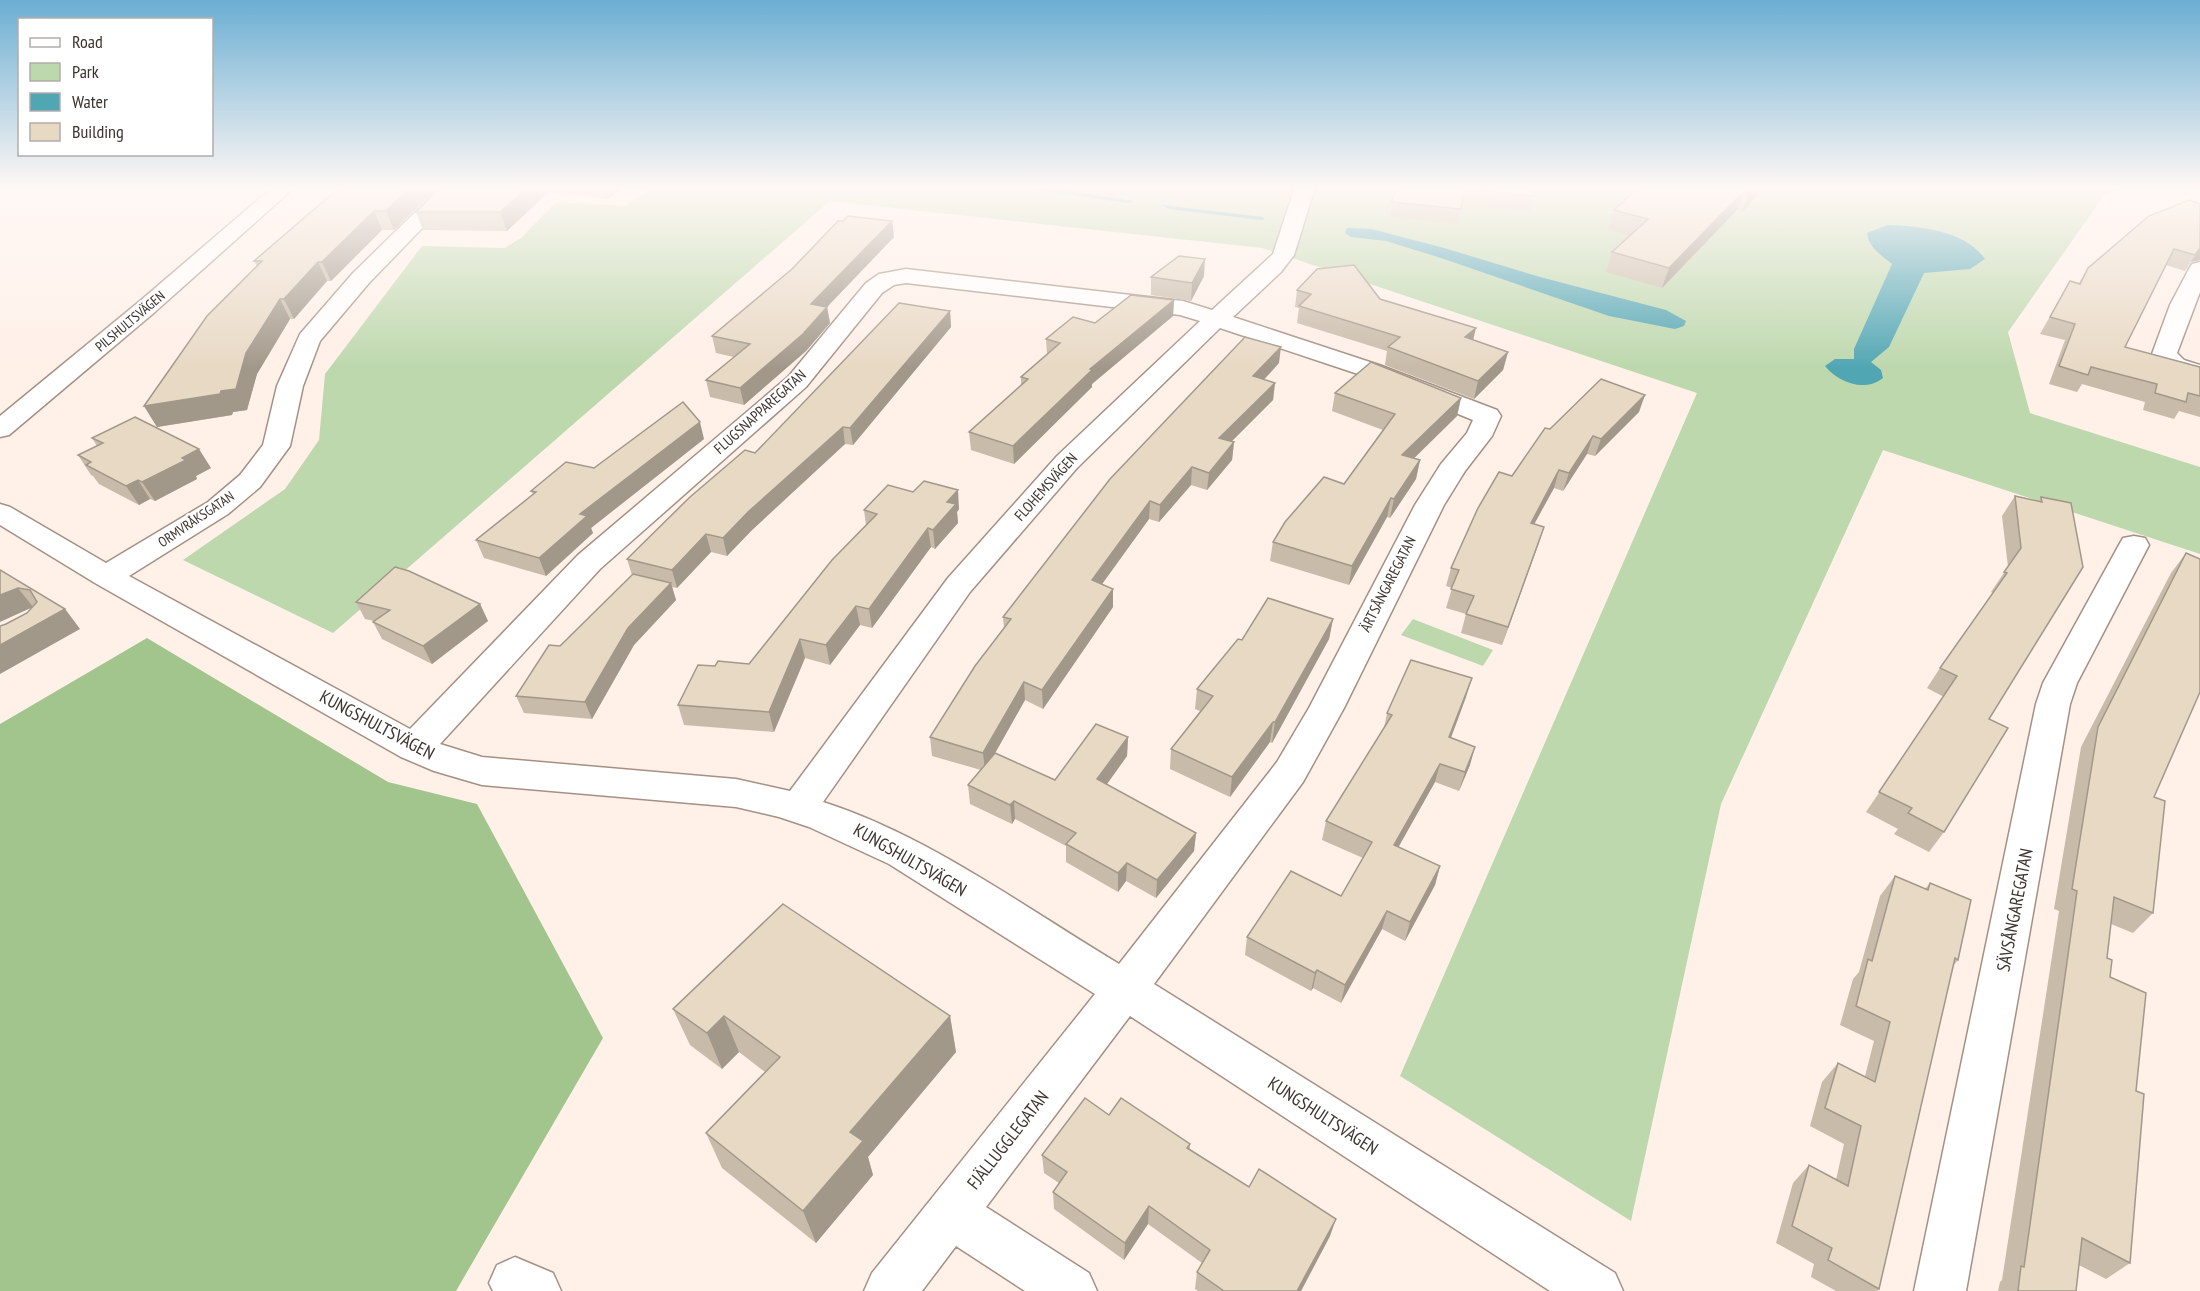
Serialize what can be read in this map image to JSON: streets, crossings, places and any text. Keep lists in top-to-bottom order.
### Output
{
  "streets": {
    "street": [
      "PILSHULTSVÄGEN",
      "FLUGSNAPPAREGATAN",
      "FLOHEMSVÄGEN",
      "ORMVRÅKSGATAN",
      "ÄRTSÅNGAREGATAN",
      "KUNGSHULTSVÄGEN",
      "SÄVSÅNGAREGATAN",
      "FJÄLLUGGLEGATAN"
    ]
  },
  "crossings": [
    ["FLUGSNAPPAREGATAN", "FLOHEMSVÄGEN"],
    ["FLUGSNAPPAREGATAN", "ÄRTSÅNGAREGATAN"],
    ["FLUGSNAPPAREGATAN", "KUNGSHULTSVÄGEN"],
    ["FLOHEMSVÄGEN", "ÄRTSÅNGAREGATAN"],
    ["FLOHEMSVÄGEN", "KUNGSHULTSVÄGEN"],
    ["ORMVRÅKSGATAN", "KUNGSHULTSVÄGEN"],
    ["ÄRTSÅNGAREGATAN", "KUNGSHULTSVÄGEN"],
    ["ÄRTSÅNGAREGATAN", "FJÄLLUGGLEGATAN"],
    ["KUNGSHULTSVÄGEN", "FJÄLLUGGLEGATAN"]
  ],
  "legend": [
    "Road",
    "Park",
    "Water",
    "Building"
  ]
}
